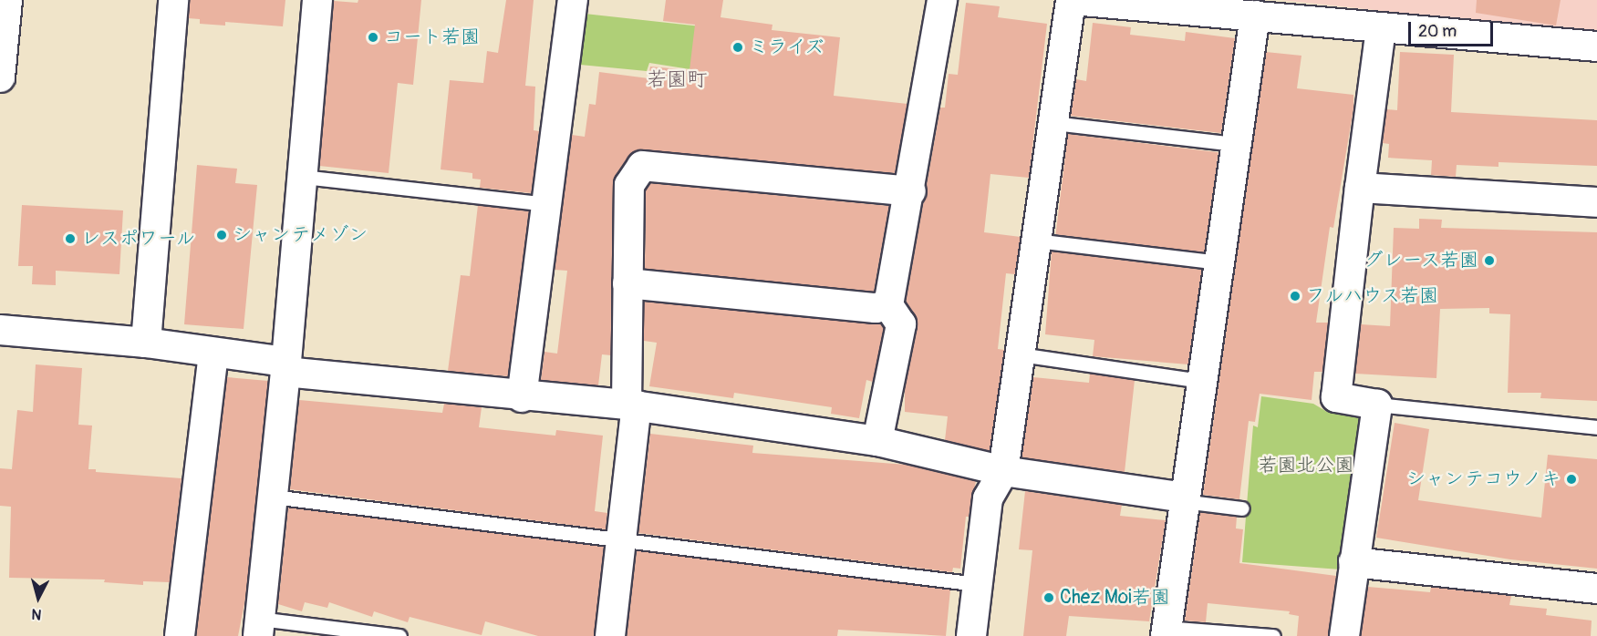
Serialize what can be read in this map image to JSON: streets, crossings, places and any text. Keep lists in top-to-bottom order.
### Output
{
  "districts": ["若園町"],
  "parks": ["若園北公園"],
  "places": [
    "コート若園",
    "ミライズ",
    "シャンテメゾン",
    "レスポワール",
    "グレース若園",
    "フルハウス若園",
    "シャンテコウノキ",
    "Chez Moi若園"
  ],
  "scale_bar": "20 m",
  "north": "bottom"
}
